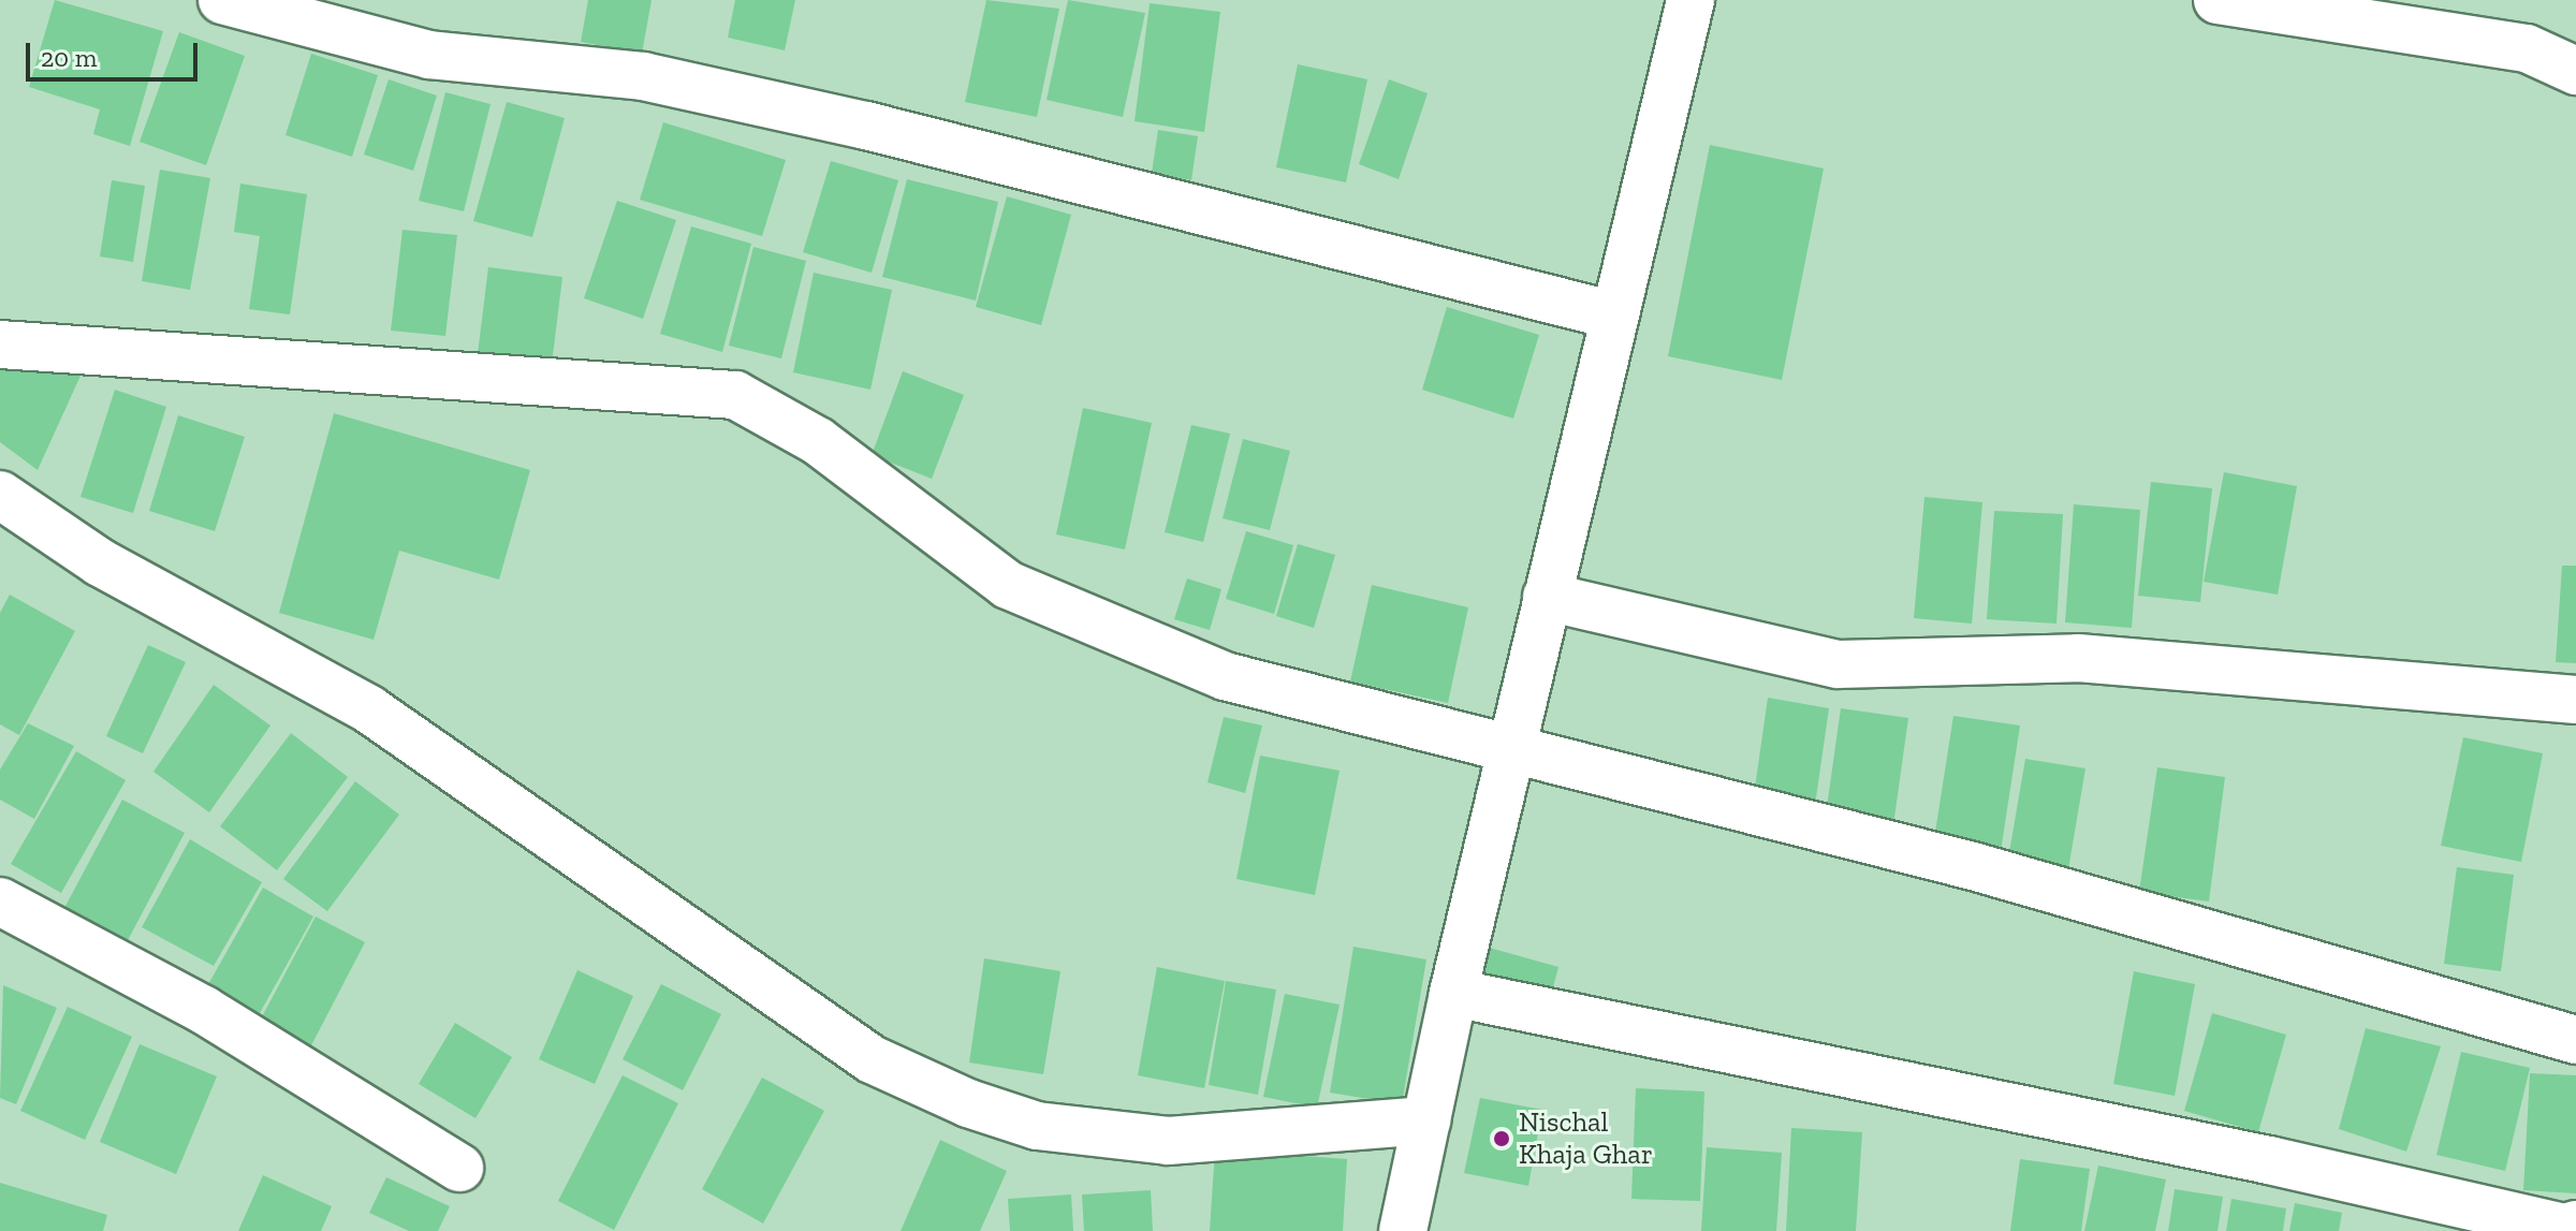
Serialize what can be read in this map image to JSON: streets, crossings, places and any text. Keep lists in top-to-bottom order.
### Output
{
  "places": ["Nischal Khaja Ghar"],
  "scale_bar": "20 m"
}
